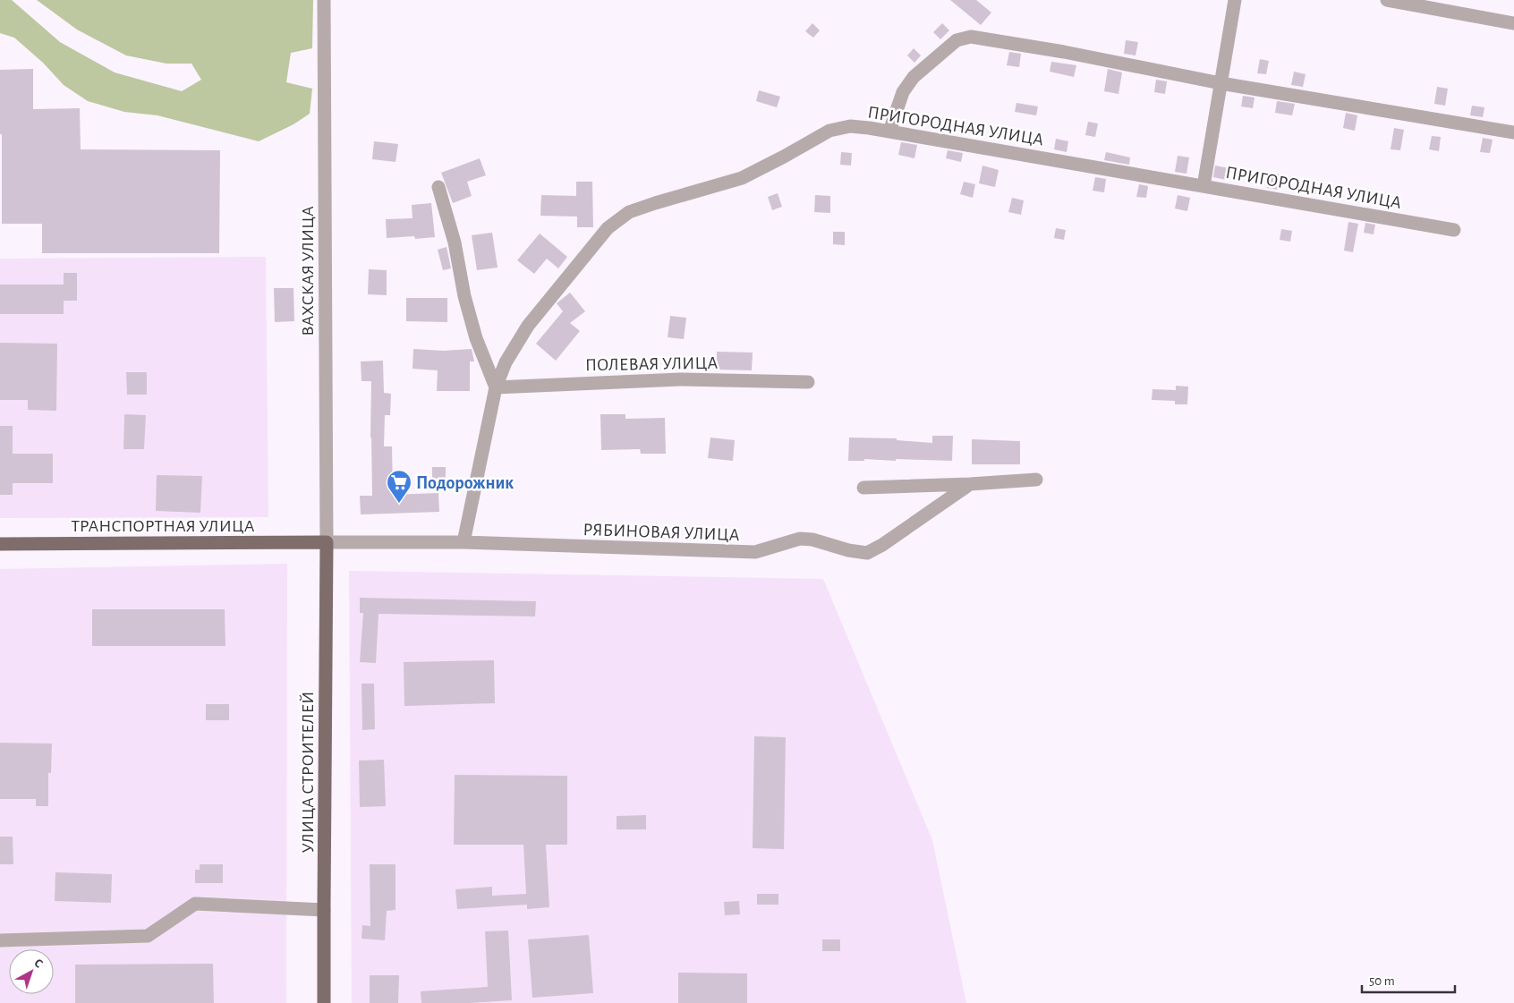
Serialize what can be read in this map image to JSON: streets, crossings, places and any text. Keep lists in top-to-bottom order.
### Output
{
  "streets": {
    "main road": ["ТРАНСПОРТНАЯ УЛИЦА", "УЛИЦА СТРОИТЕЛЕЙ"],
    "street": [
      "ПРИГОРОДНАЯ УЛИЦА",
      "ВАХСКАЯ УЛИЦА",
      "ПОЛЕВАЯ УЛИЦА",
      "РЯБИНОВАЯ УЛИЦА"
    ]
  },
  "crossings": [
    ["ПРИГОРОДНАЯ УЛИЦА", "ПОЛЕВАЯ УЛИЦА"],
    ["ПРИГОРОДНАЯ УЛИЦА", "РЯБИНОВАЯ УЛИЦА"],
    ["ВАХСКАЯ УЛИЦА", "ТРАНСПОРТНАЯ УЛИЦА"],
    ["ВАХСКАЯ УЛИЦА", "РЯБИНОВАЯ УЛИЦА"],
    ["ВАХСКАЯ УЛИЦА", "УЛИЦА СТРОИТЕЛЕЙ"],
    ["ТРАНСПОРТНАЯ УЛИЦА", "РЯБИНОВАЯ УЛИЦА"],
    ["ТРАНСПОРТНАЯ УЛИЦА", "УЛИЦА СТРОИТЕЛЕЙ"],
    ["РЯБИНОВАЯ УЛИЦА", "УЛИЦА СТРОИТЕЛЕЙ"]
  ],
  "places": {
    "supermarket": ["Подорожник"]
  },
  "scale_bar": "50 m",
  "north": "top right"
}
